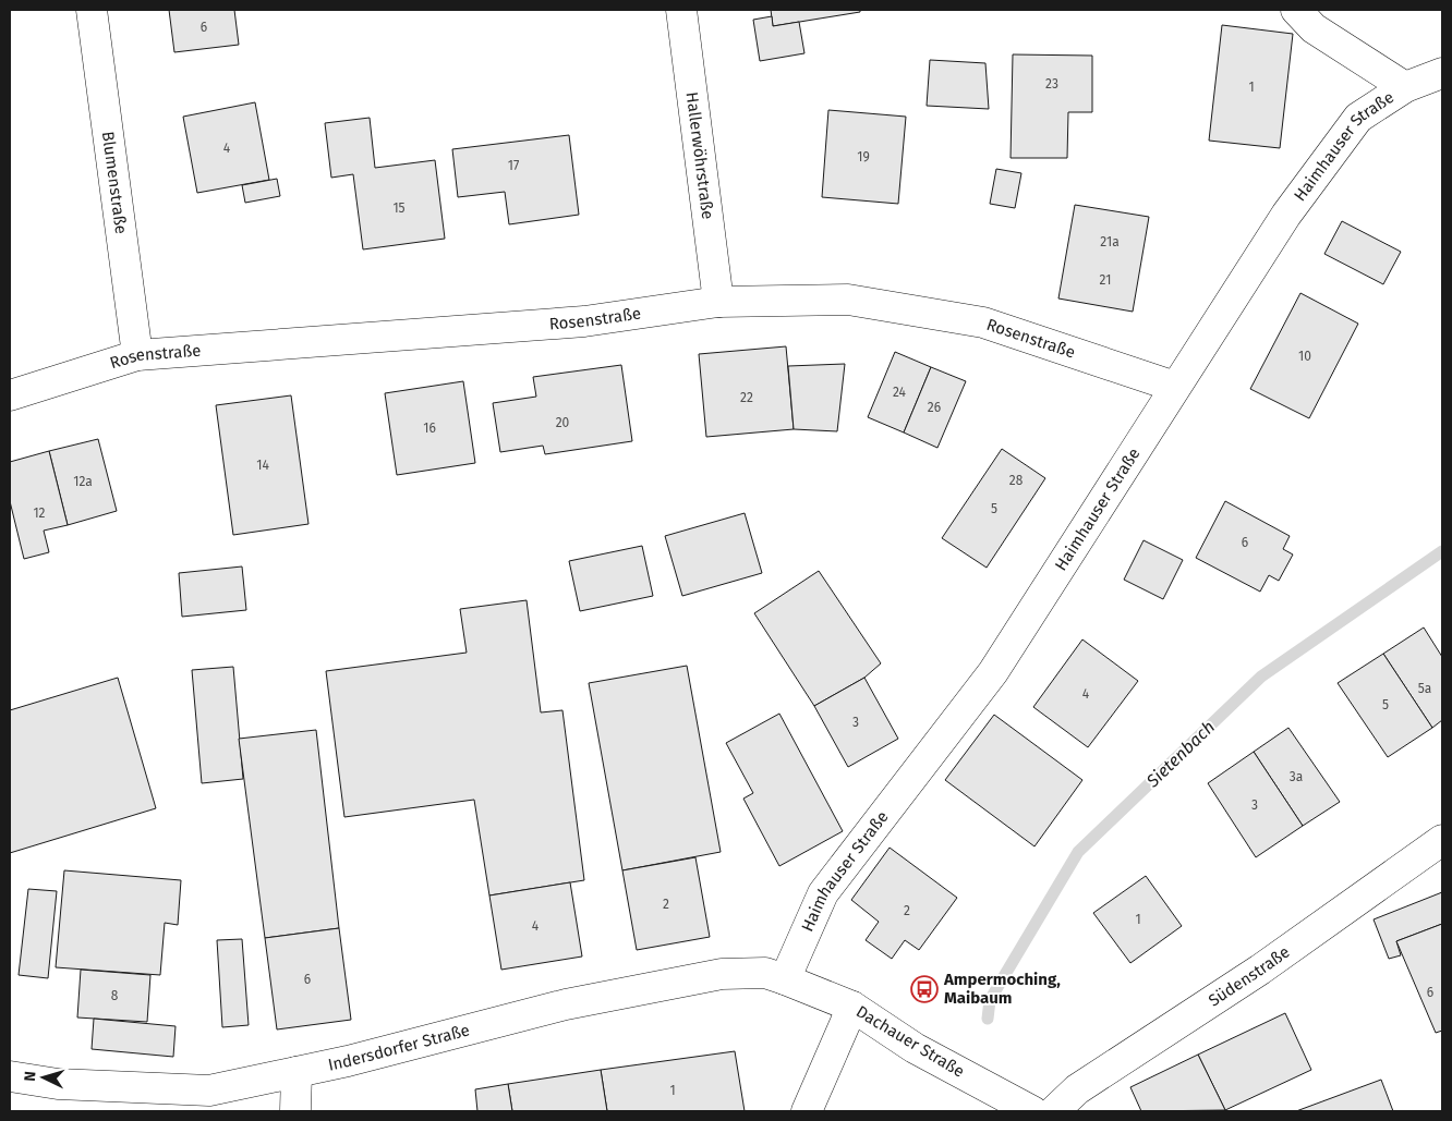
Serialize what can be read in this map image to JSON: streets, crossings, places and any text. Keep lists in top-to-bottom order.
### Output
{
  "streets": {
    "street": [
      "Haimhauser Straße",
      "Hallerwöhrstraße",
      "Blumenstraße",
      "Rosenstraße",
      "Südenstraße",
      "Dachauer Straße",
      "Indersdorfer Straße"
    ]
  },
  "crossings": [
    ["Haimhauser Straße", "Rosenstraße"],
    ["Haimhauser Straße", "Dachauer Straße"],
    ["Haimhauser Straße", "Indersdorfer Straße"],
    ["Hallerwöhrstraße", "Rosenstraße"],
    ["Blumenstraße", "Rosenstraße"],
    ["Dachauer Straße", "Indersdorfer Straße"]
  ],
  "water": ["Sietenbach"],
  "places": {
    "bus stop": ["Ampermoching, Maibaum"]
  },
  "house_numbers": [
    "6",
    "23",
    "1",
    "4",
    "19",
    "17",
    "15",
    "21a",
    "21",
    "10",
    "24",
    "22",
    "26",
    "20",
    "16",
    "14",
    "28",
    "12a",
    "5",
    "12",
    "6",
    "5a",
    "4",
    "5",
    "3",
    "3a",
    "3",
    "2",
    "2",
    "1",
    "4",
    "6",
    "6",
    "8",
    "1"
  ],
  "north": "left"
}
